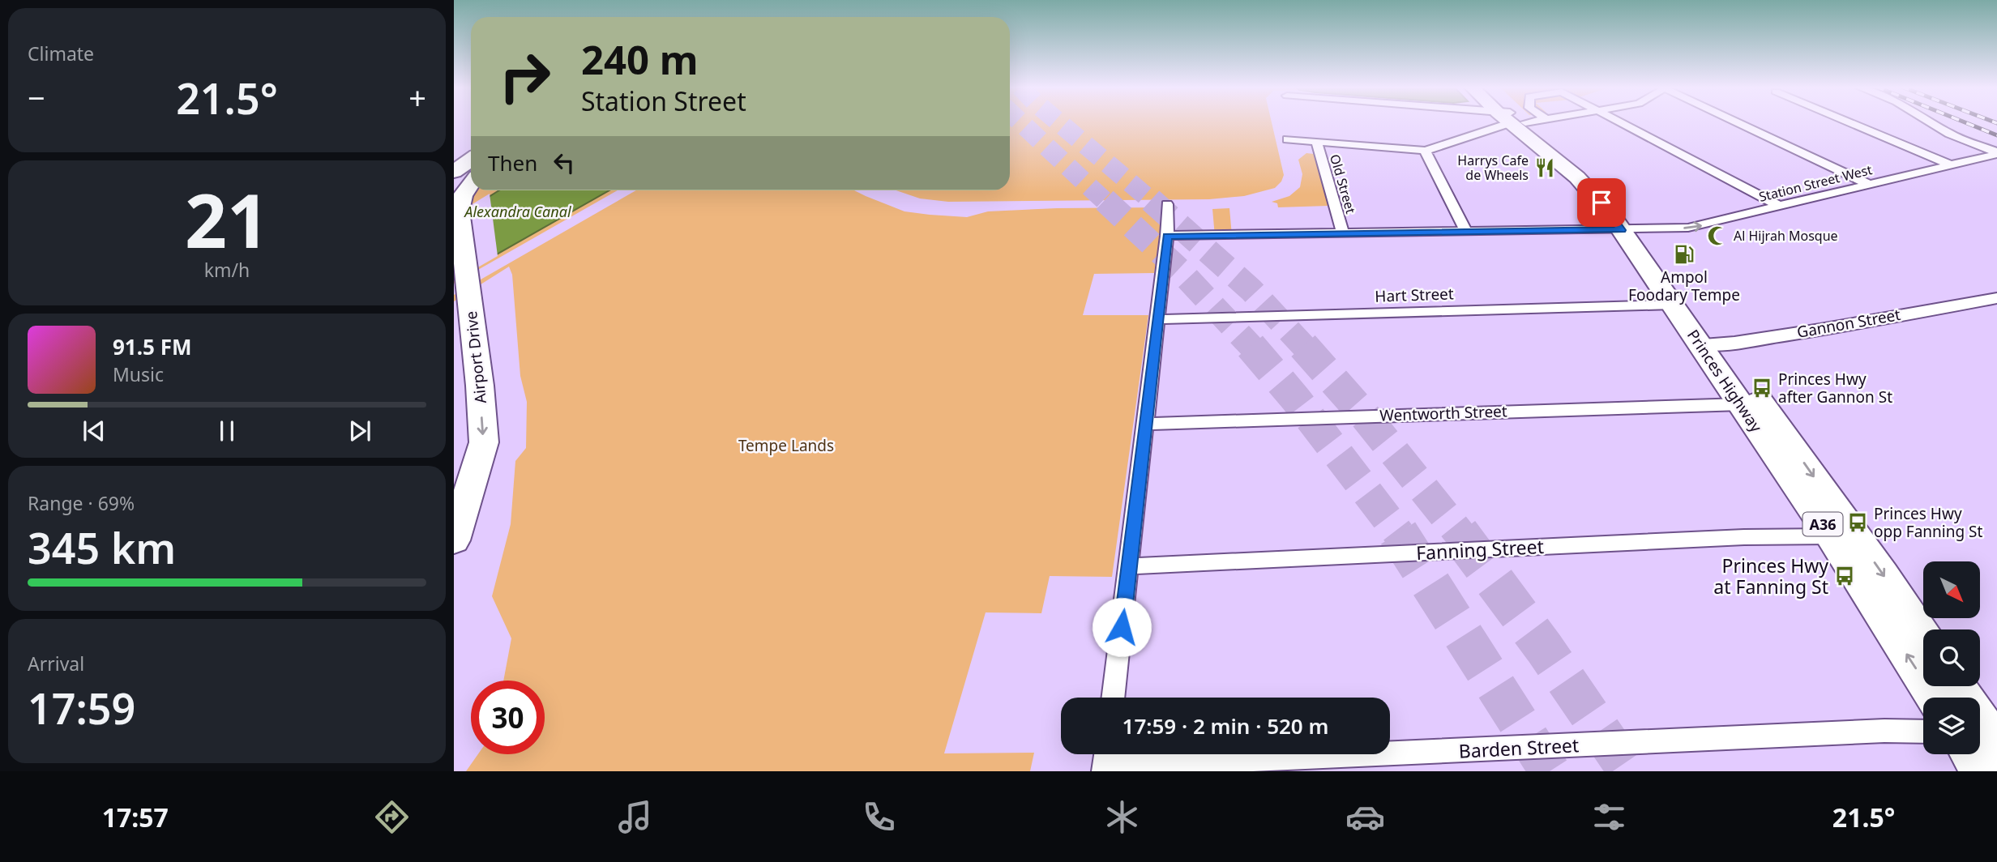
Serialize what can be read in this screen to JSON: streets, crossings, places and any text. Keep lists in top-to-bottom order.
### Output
{
  "streets": {
    "highway": ["Airport Drive", "Princes Highway", "A36"],
    "street": [
      "Station Street West",
      "Old Street",
      "Hart Street",
      "Gannon Street",
      "Wentworth Street",
      "Fanning Street",
      "Barden Street"
    ]
  },
  "crossings": [
    ["Station Street West", "Old Street"],
    ["Station Street West", "Princes Highway"],
    ["Hart Street", "Princes Highway"],
    ["Gannon Street", "Princes Highway"],
    ["Princes Highway", "Wentworth Street"],
    ["Princes Highway", "Fanning Street"]
  ],
  "one_way": ["Airport Drive"],
  "water": ["Alexandra Canal"],
  "parks": ["Tempe Lands"],
  "places": {
    "restaurant": ["Harrys Cafe de Wheels"],
    "mosque": ["Al Hijrah Mosque"],
    "fuel station": ["Ampol Foodary Tempe"],
    "bus stop": ["Princes Hwy after Gannon St", "Princes Hwy opp Fanning St", "Princes Hwy at Fanning St"]
  },
  "north": "bottom right",
  "page": {
    "tile": [
      "Climate",
      ["21", "km/h"],
      ["Range · 69%", "345 km"],
      ["Arrival", "17:59"]
    ],
    "turn": ["240 m", "Station Street"],
    "heat": ["−", "21.5°", "+"],
    "then": "Then",
    "song": ["91.5 FM", "Music"],
    "limit": "30",
    "trip": "17:59 · 2 min · 520 m",
    "tabs": ["17:57", "21.5°"]
  }
}
